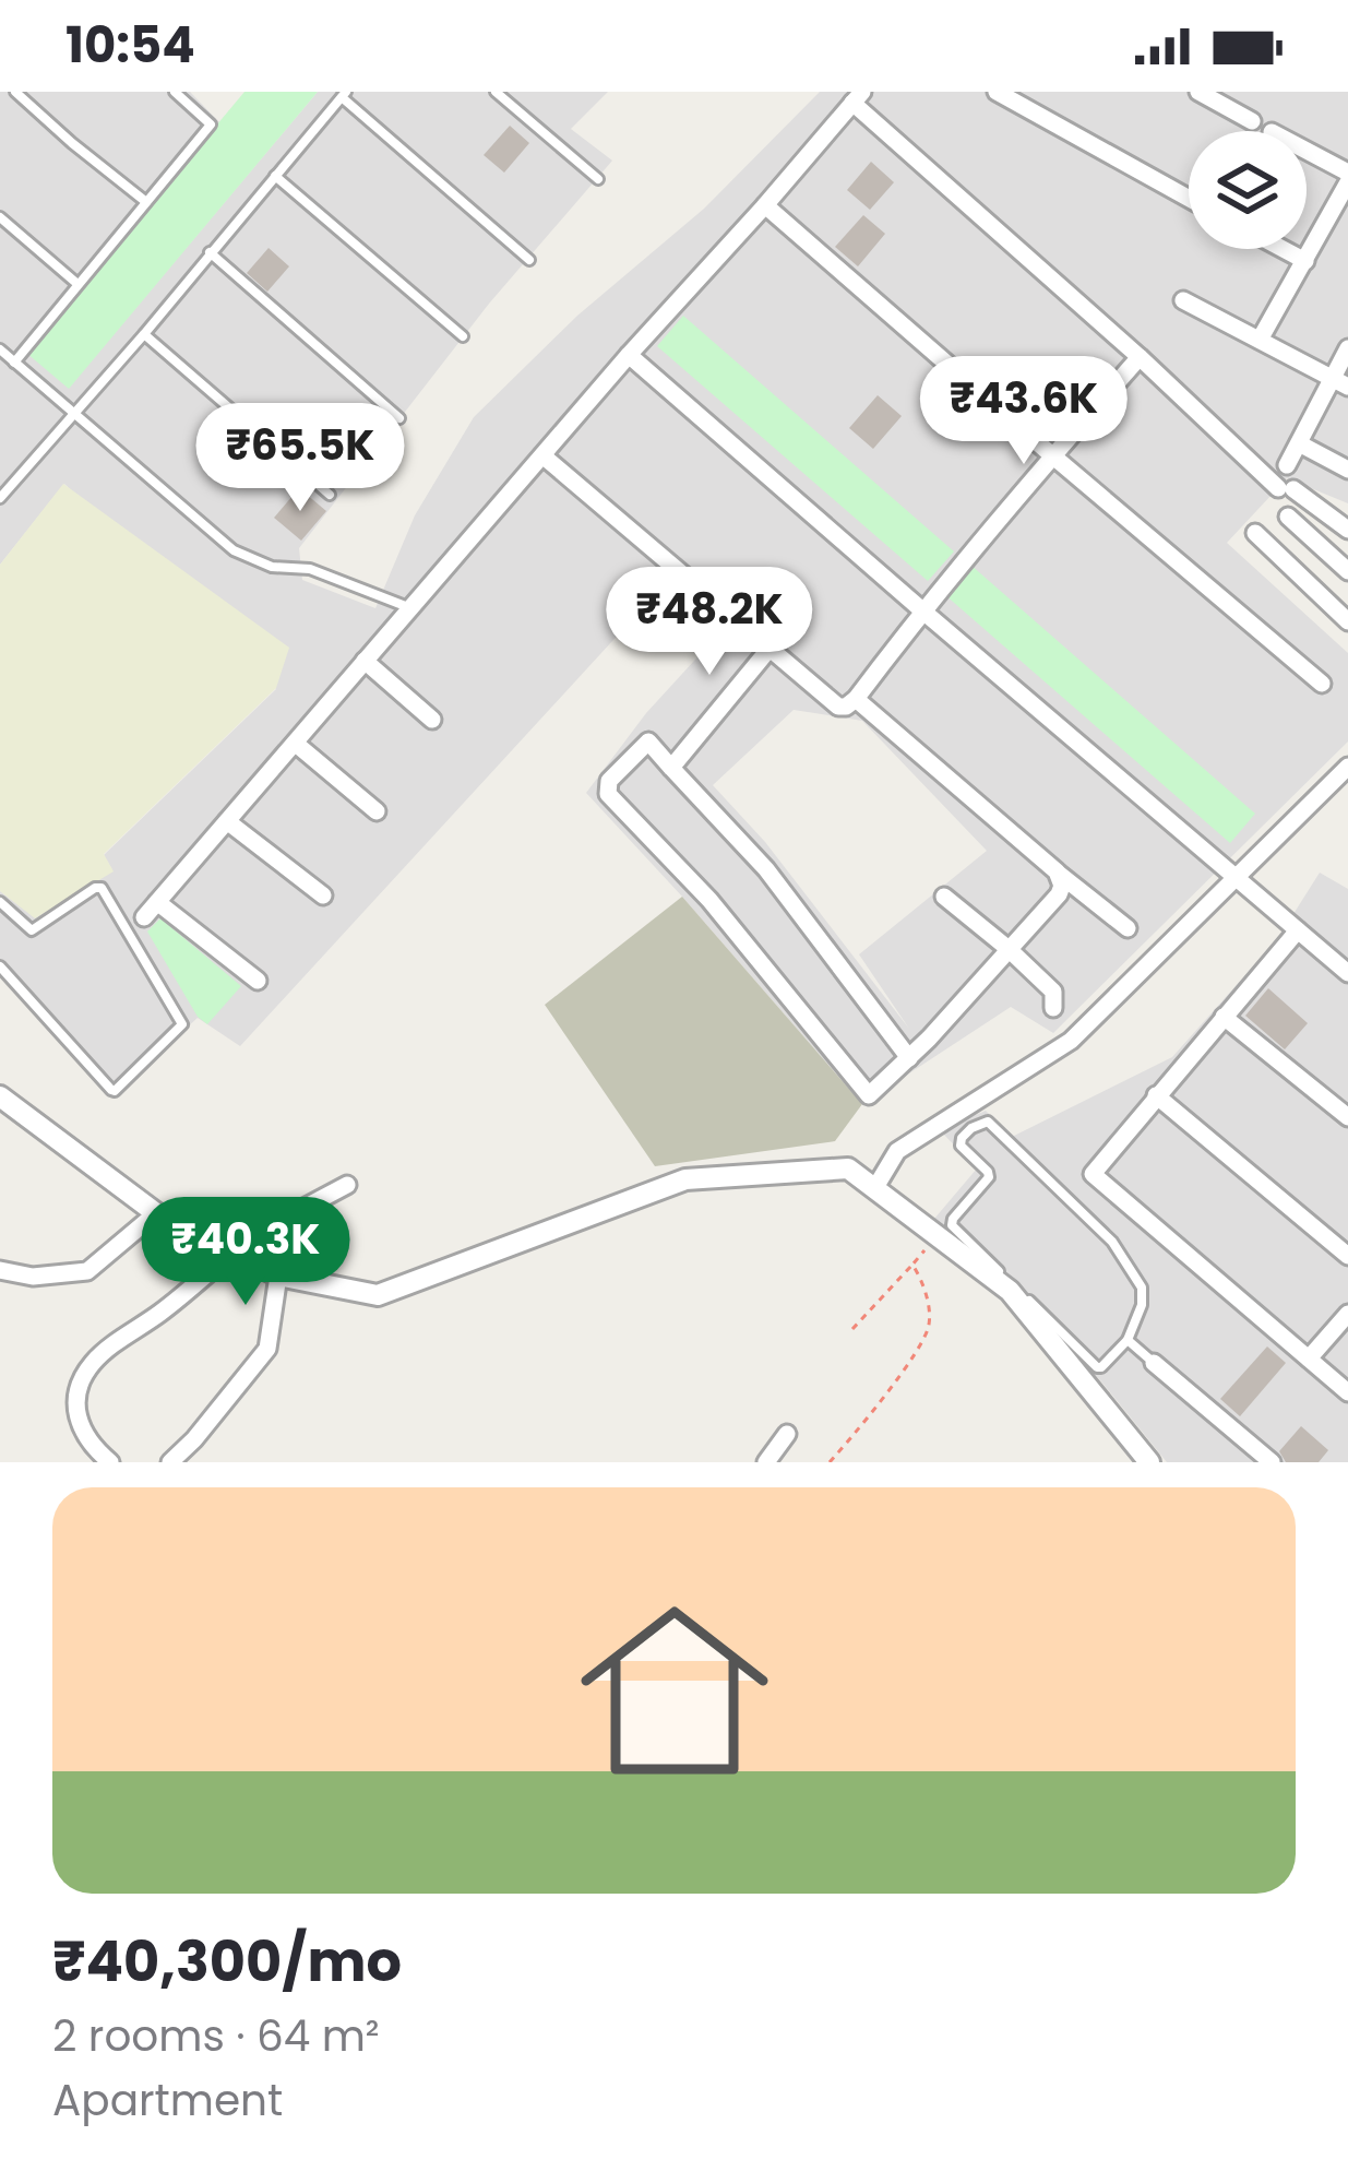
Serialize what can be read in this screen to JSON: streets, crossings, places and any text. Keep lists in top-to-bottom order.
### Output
{
  "page": {
    "status": "10:54",
    "price": [
      "₹43.6K",
      "₹65.5K",
      "₹48.2K",
      "₹40.3K"
    ],
    "list": [
      {
        "name": "₹40,300/mo",
        "note": "2 rooms · 64 m² · Apartment"
      }
    ]
  }
}
